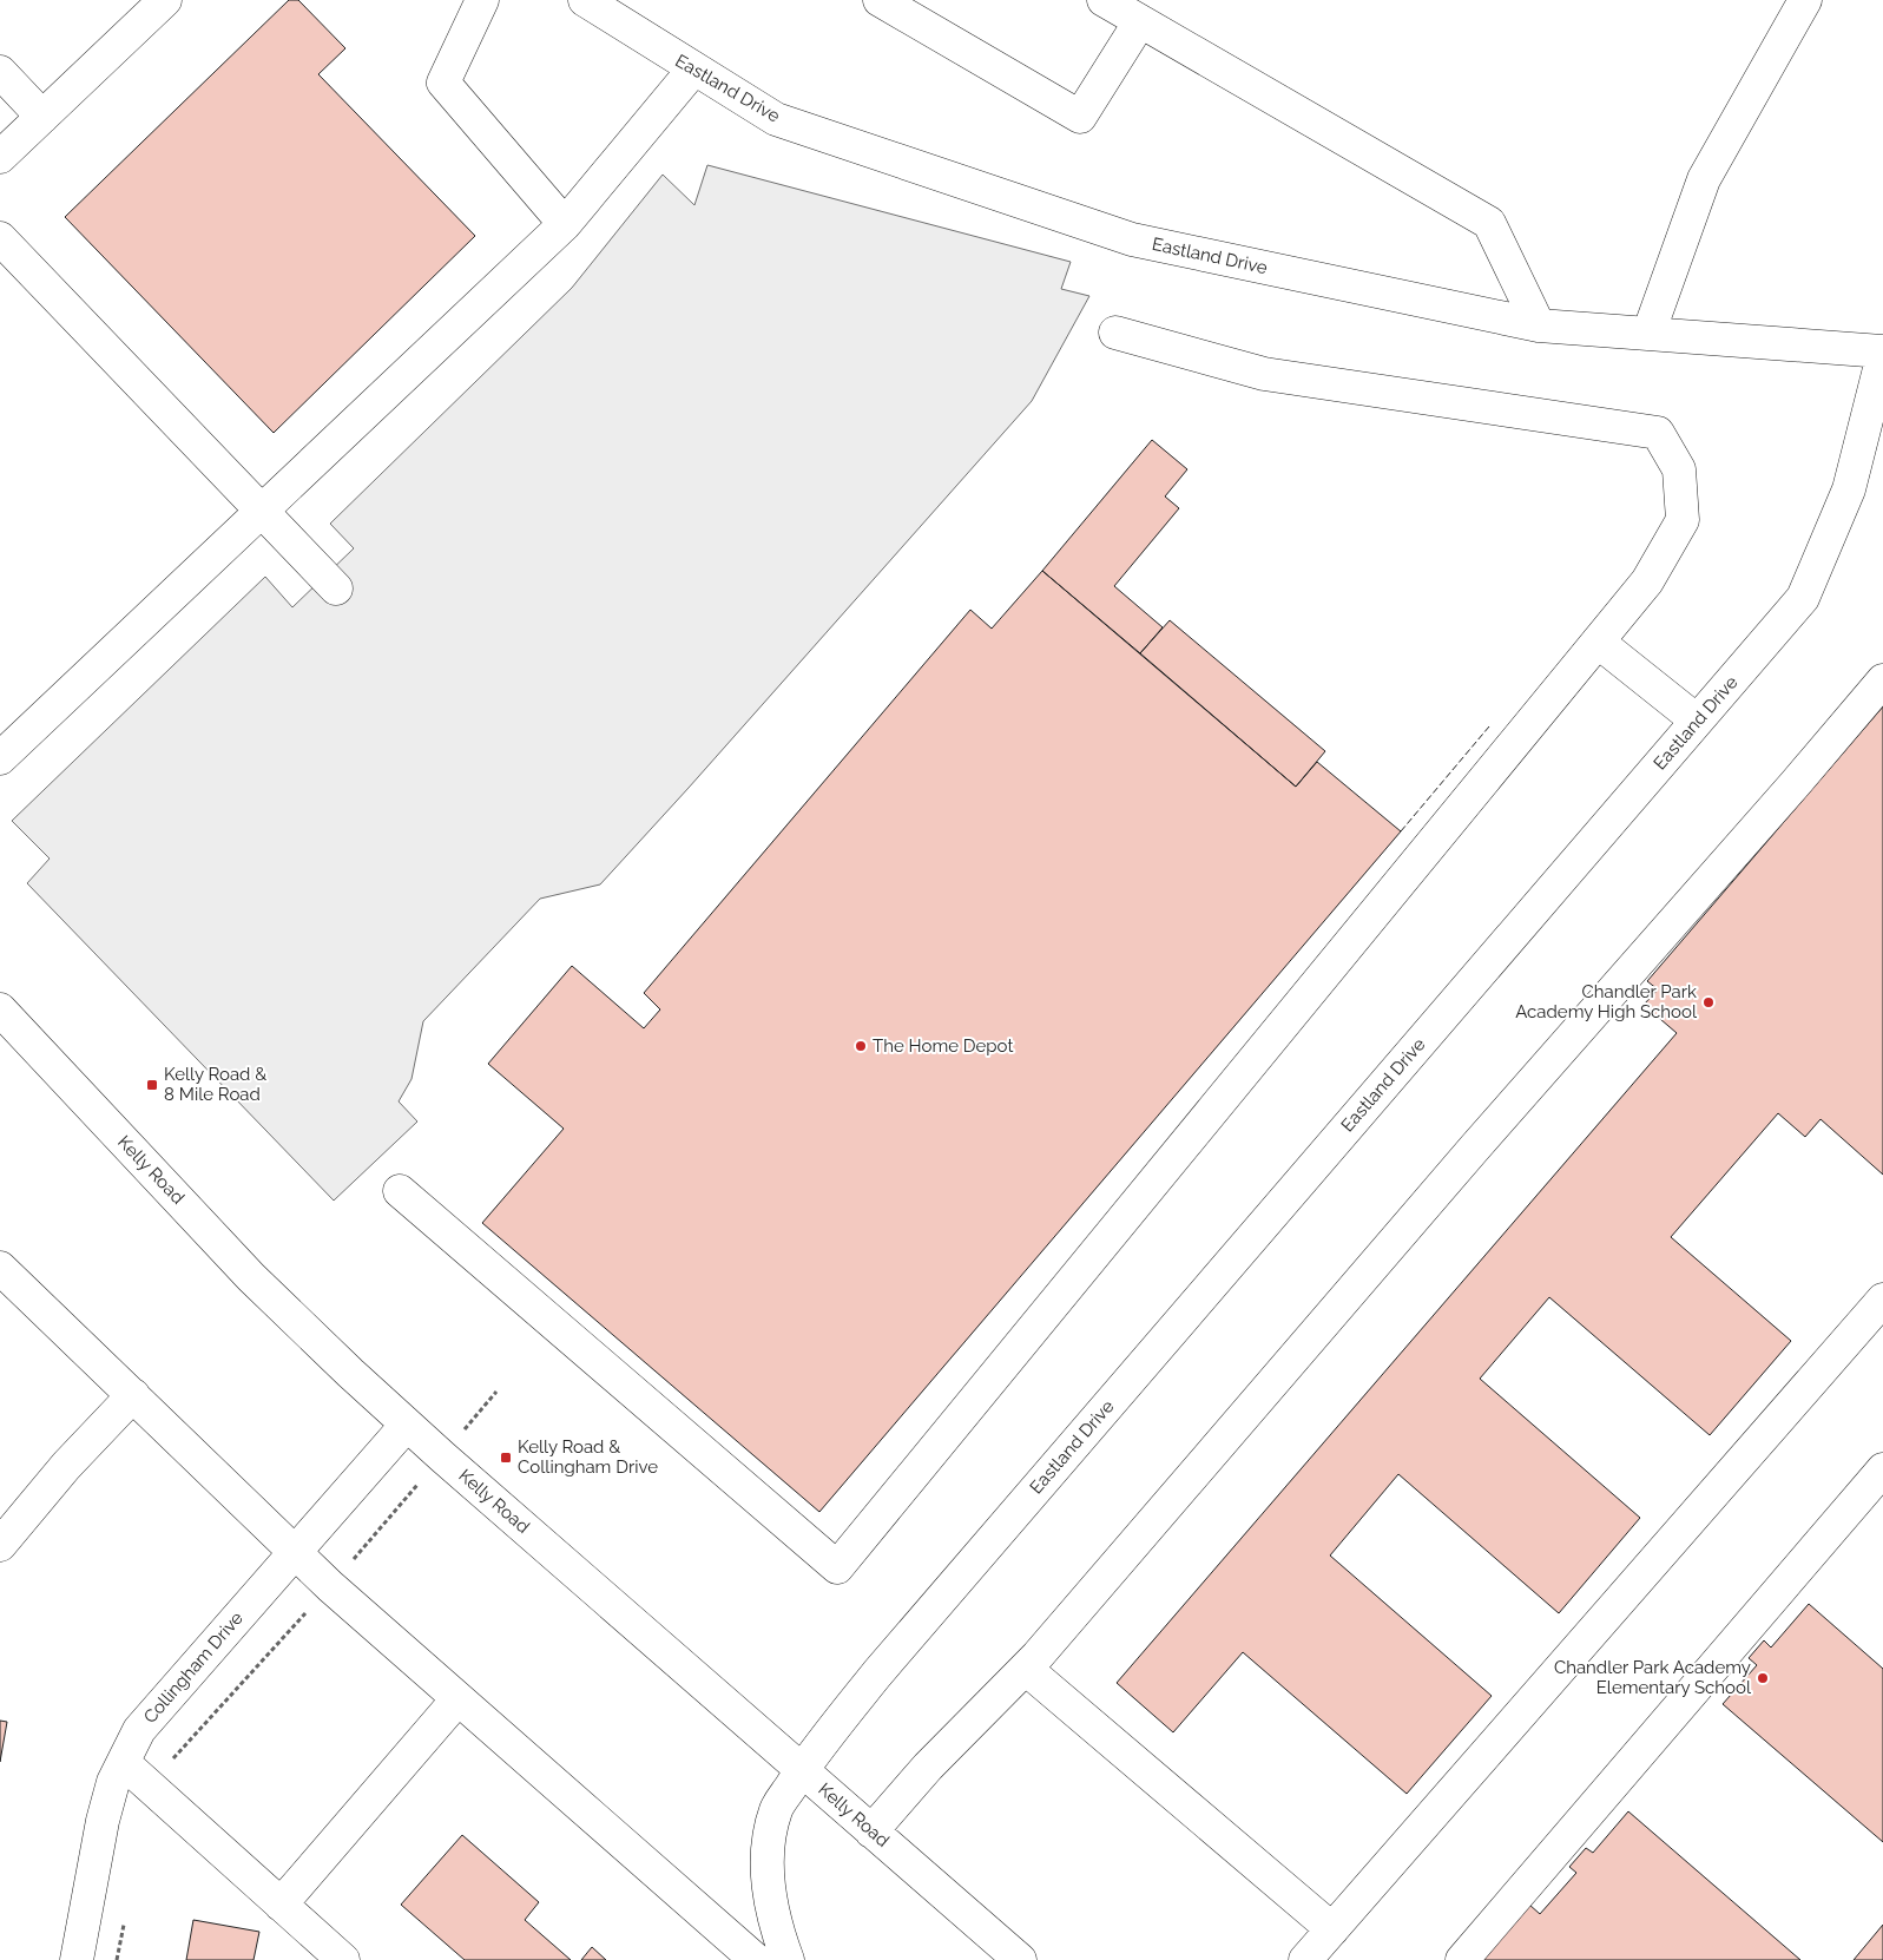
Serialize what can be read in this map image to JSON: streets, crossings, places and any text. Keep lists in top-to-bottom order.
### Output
{
  "streets": {
    "street": ["Eastland Drive", "Kelly Road", "Collingham Drive"]
  },
  "crossings": [
    ["Eastland Drive", "Kelly Road"],
    ["Kelly Road", "Collingham Drive"]
  ],
  "places": {
    "other": ["Chandler Park Academy High School", "The Home Depot", "Chandler Park Academy Elementary School"],
    "transit": ["Kelly Road & 8 Mile Road", "Kelly Road & Collingham Drive"]
  }
}
